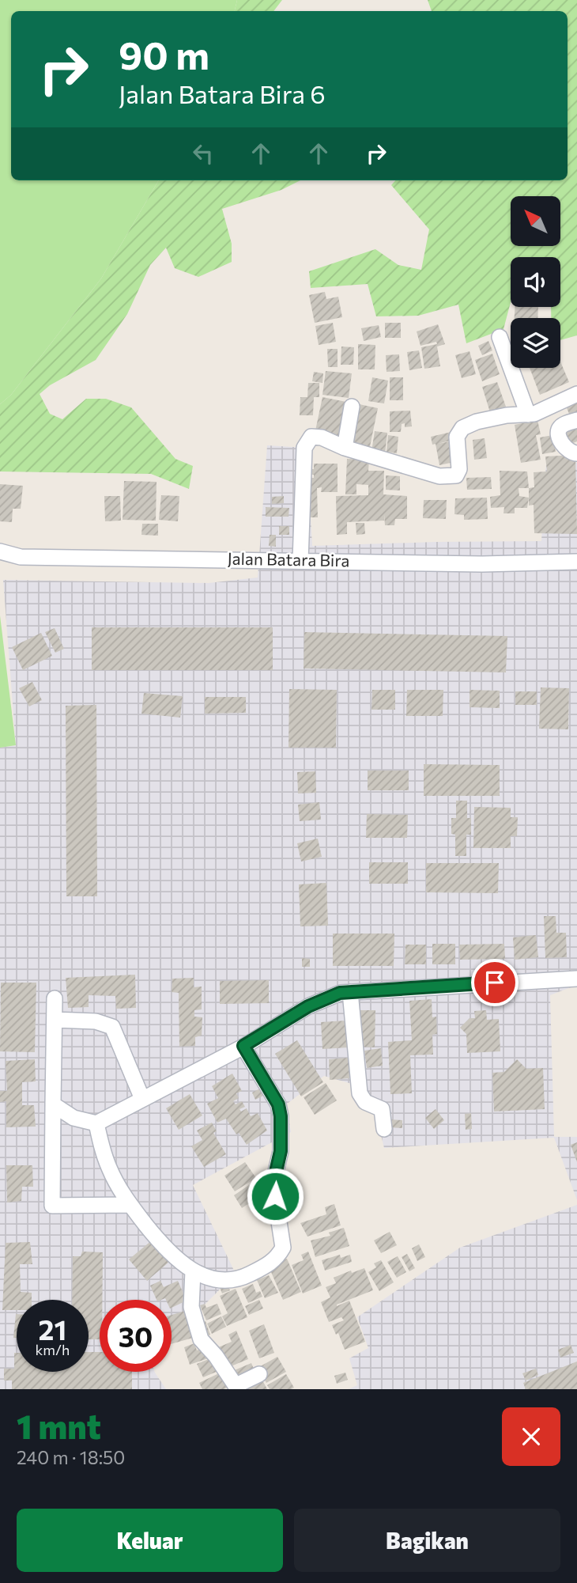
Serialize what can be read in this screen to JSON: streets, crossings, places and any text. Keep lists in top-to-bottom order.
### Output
{
  "streets": {
    "street": ["Jalan Batara Bira"]
  },
  "north": "top left",
  "page": {
    "turn": ["90 m", "Jalan Batara Bira 6"],
    "speed": "21 km/h",
    "limit": "30",
    "heading": ["1 mnt", "240 m · 18:50"],
    "buttons": ["Keluar", "Bagikan"]
  }
}
